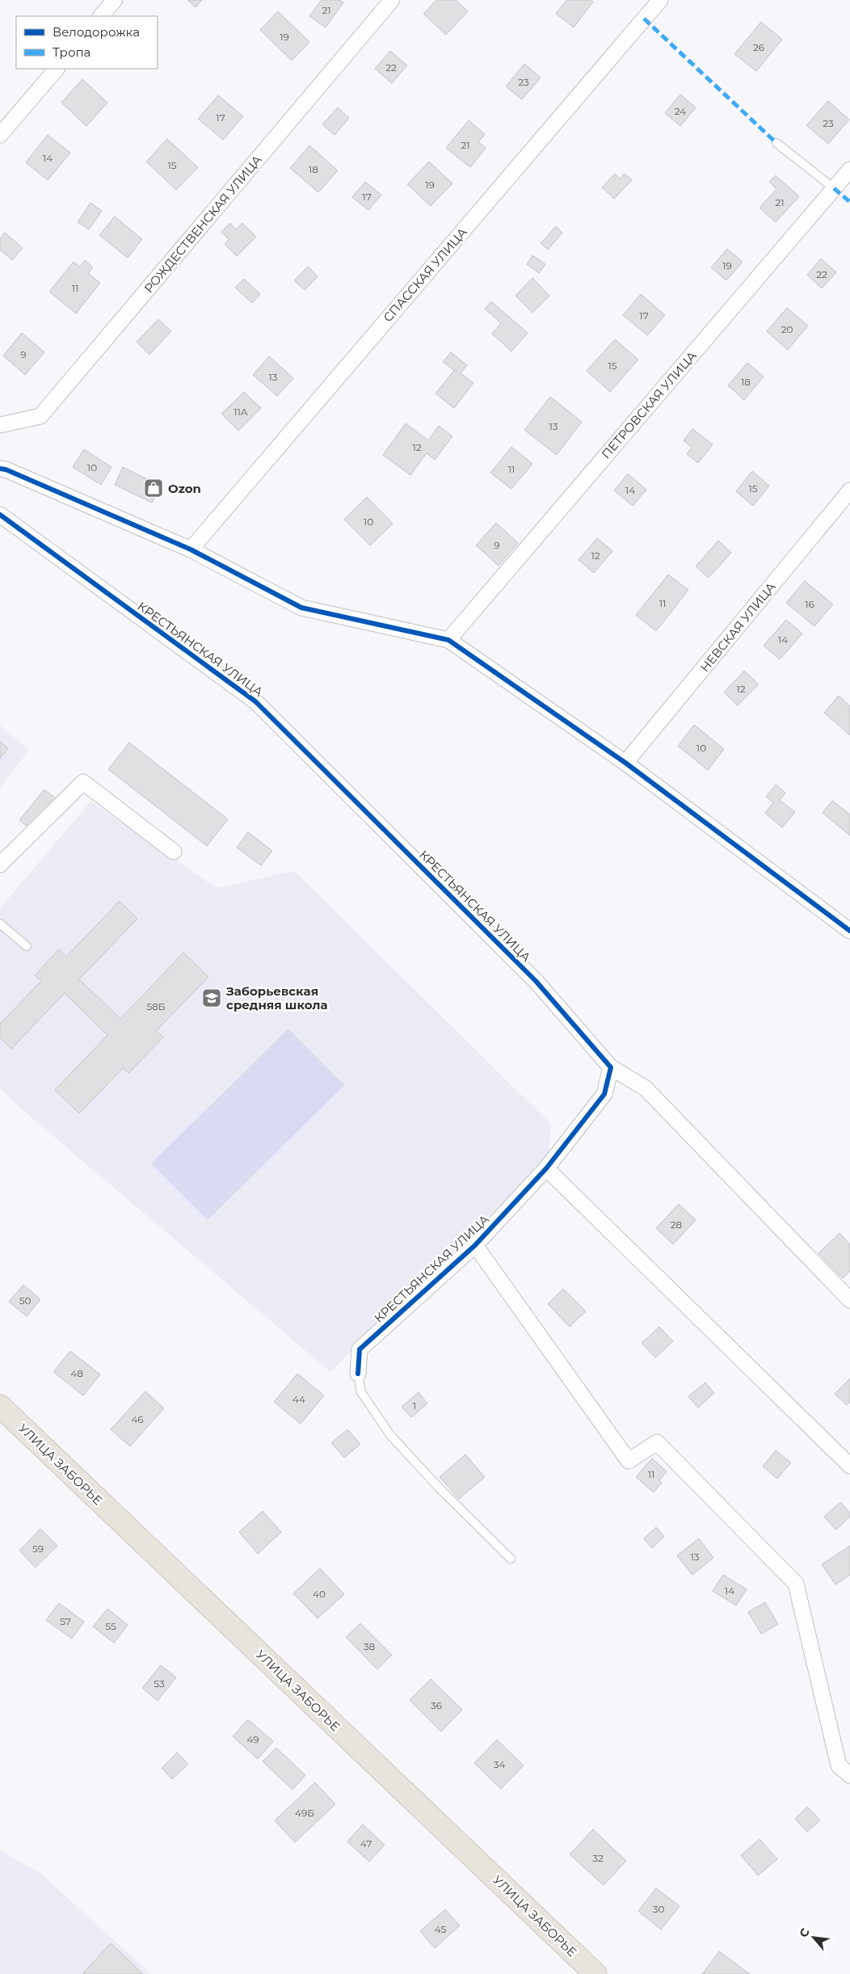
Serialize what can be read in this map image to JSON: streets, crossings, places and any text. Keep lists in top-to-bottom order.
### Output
{
  "streets": {
    "main road": ["УЛИЦА ЗАБОРЬЕ"],
    "street": [
      "РОЖДЕСТВЕНСКАЯ УЛИЦА",
      "СПАССКАЯ УЛИЦА",
      "ПЕТРОВСКАЯ УЛИЦА",
      "НЕВСКАЯ УЛИЦА",
      "КРЕСТЬЯНСКАЯ УЛИЦА"
    ]
  },
  "places": {
    "shop": ["Ozon"],
    "school or university": ["Заборьевская средняя школа"]
  },
  "house_numbers": [
    "21",
    "19",
    "26",
    "22",
    "23",
    "24",
    "17",
    "23",
    "21",
    "14",
    "15",
    "18",
    "19",
    "17",
    "21",
    "19",
    "22",
    "11",
    "17",
    "20",
    "9",
    "15",
    "13",
    "18",
    "11А",
    "13",
    "12",
    "10",
    "11",
    "15",
    "14",
    "10",
    "9",
    "12",
    "11",
    "16",
    "14",
    "12",
    "10",
    "58Б",
    "28",
    "50",
    "48",
    "44",
    "1",
    "46",
    "11",
    "59",
    "13",
    "14",
    "40",
    "57",
    "55",
    "38",
    "53",
    "36",
    "49",
    "34",
    "49Б",
    "47",
    "32",
    "30",
    "45"
  ],
  "legend": ["Велодорожка", "Тропа"],
  "north": "top left"
}
